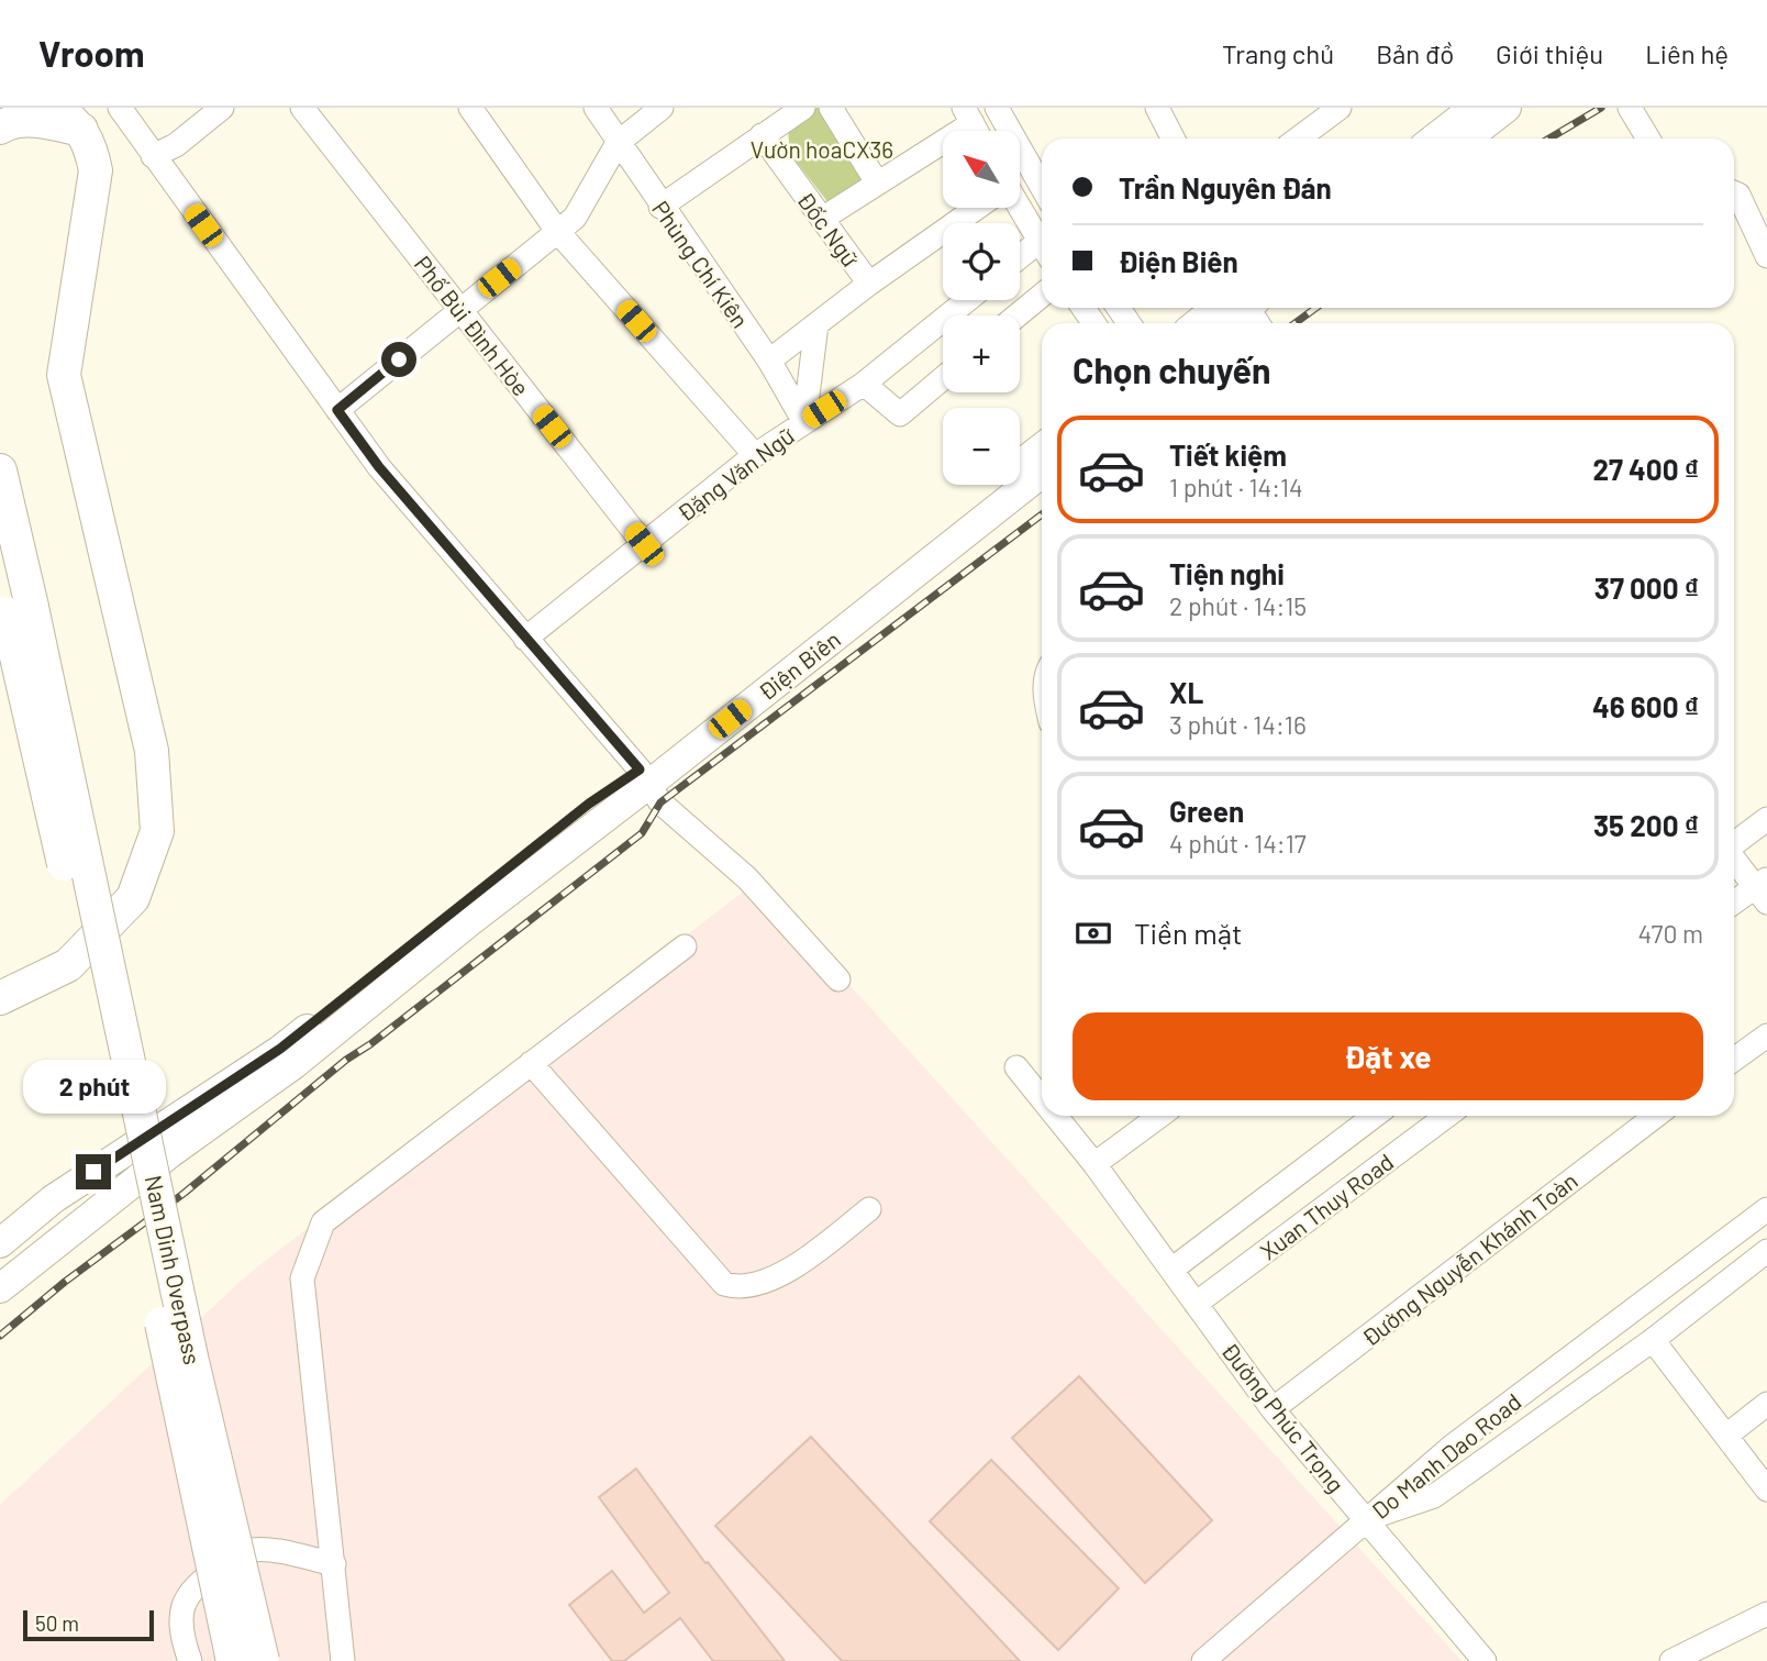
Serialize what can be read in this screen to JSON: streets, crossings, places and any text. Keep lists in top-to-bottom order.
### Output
{
  "streets": {
    "highway": ["Nam Dinh Overpass"],
    "main road": ["Điện Biên"],
    "street": [
      "Đốc Ngữ",
      "Phùng Chí Kiên",
      "Phố Bùi Đình Hòe",
      "Đặng Văn Ngữ",
      "Xuan Thuy Road",
      "Đường Nguyễn Khánh Toàn",
      "Đường Phúc Trọng",
      "Do Manh Dao Road"
    ]
  },
  "crossings": [
    ["Phùng Chí Kiên", "Đặng Văn Ngữ"],
    ["Phố Bùi Đình Hòe", "Đặng Văn Ngữ"],
    ["Xuan Thuy Road", "Đường Phúc Trọng"],
    ["Đường Nguyễn Khánh Toàn", "Đường Phúc Trọng"],
    ["Đường Phúc Trọng", "Do Manh Dao Road"]
  ],
  "parks": ["Vườn hoaCX36"],
  "scale_bar": "50 m",
  "north": "top left",
  "page": {
    "header": "Vroom",
    "nav": [
      "Trang chủ",
      "Bản đồ",
      "Giới thiệu",
      "Liên hệ"
    ],
    "map_buttons": ["+", "−"],
    "banner": ["Trần Nguyên Đán", "Điện Biên"],
    "heading": "Chọn chuyến",
    "list": [
      {
        "name": "Tiết kiệm",
        "note": "1 phút · 14:14",
        "value": "27 400 ₫"
      },
      {
        "name": "Tiện nghi",
        "note": "2 phút · 14:15",
        "value": "37 000 ₫"
      },
      {
        "name": "XL",
        "note": "3 phút · 14:16",
        "value": "46 600 ₫"
      },
      {
        "name": "Green",
        "note": "4 phút · 14:17",
        "value": "35 200 ₫"
      }
    ],
    "pay": ["Tiền mặt", "470 m"],
    "buttons": "Đặt xe",
    "bubble": "2 phút",
    "scale": "50 m"
  }
}
